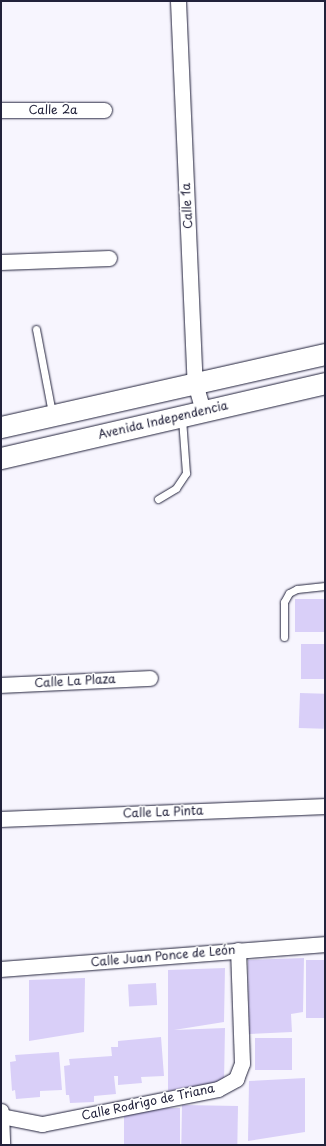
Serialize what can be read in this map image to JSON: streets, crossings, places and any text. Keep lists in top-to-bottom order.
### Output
{
  "streets": {
    "main road": ["Avenida Independencia"],
    "street": [
      "Calle 2a",
      "Calle 1a",
      "Calle La Plaza",
      "Calle La Pinta",
      "Calle Juan Ponce de León",
      "Calle Rodrigo de Triana"
    ]
  },
  "crossings": [
    ["Calle 1a", "Avenida Independencia"],
    ["Calle Juan Ponce de León", "Calle Rodrigo de Triana"]
  ]
}
